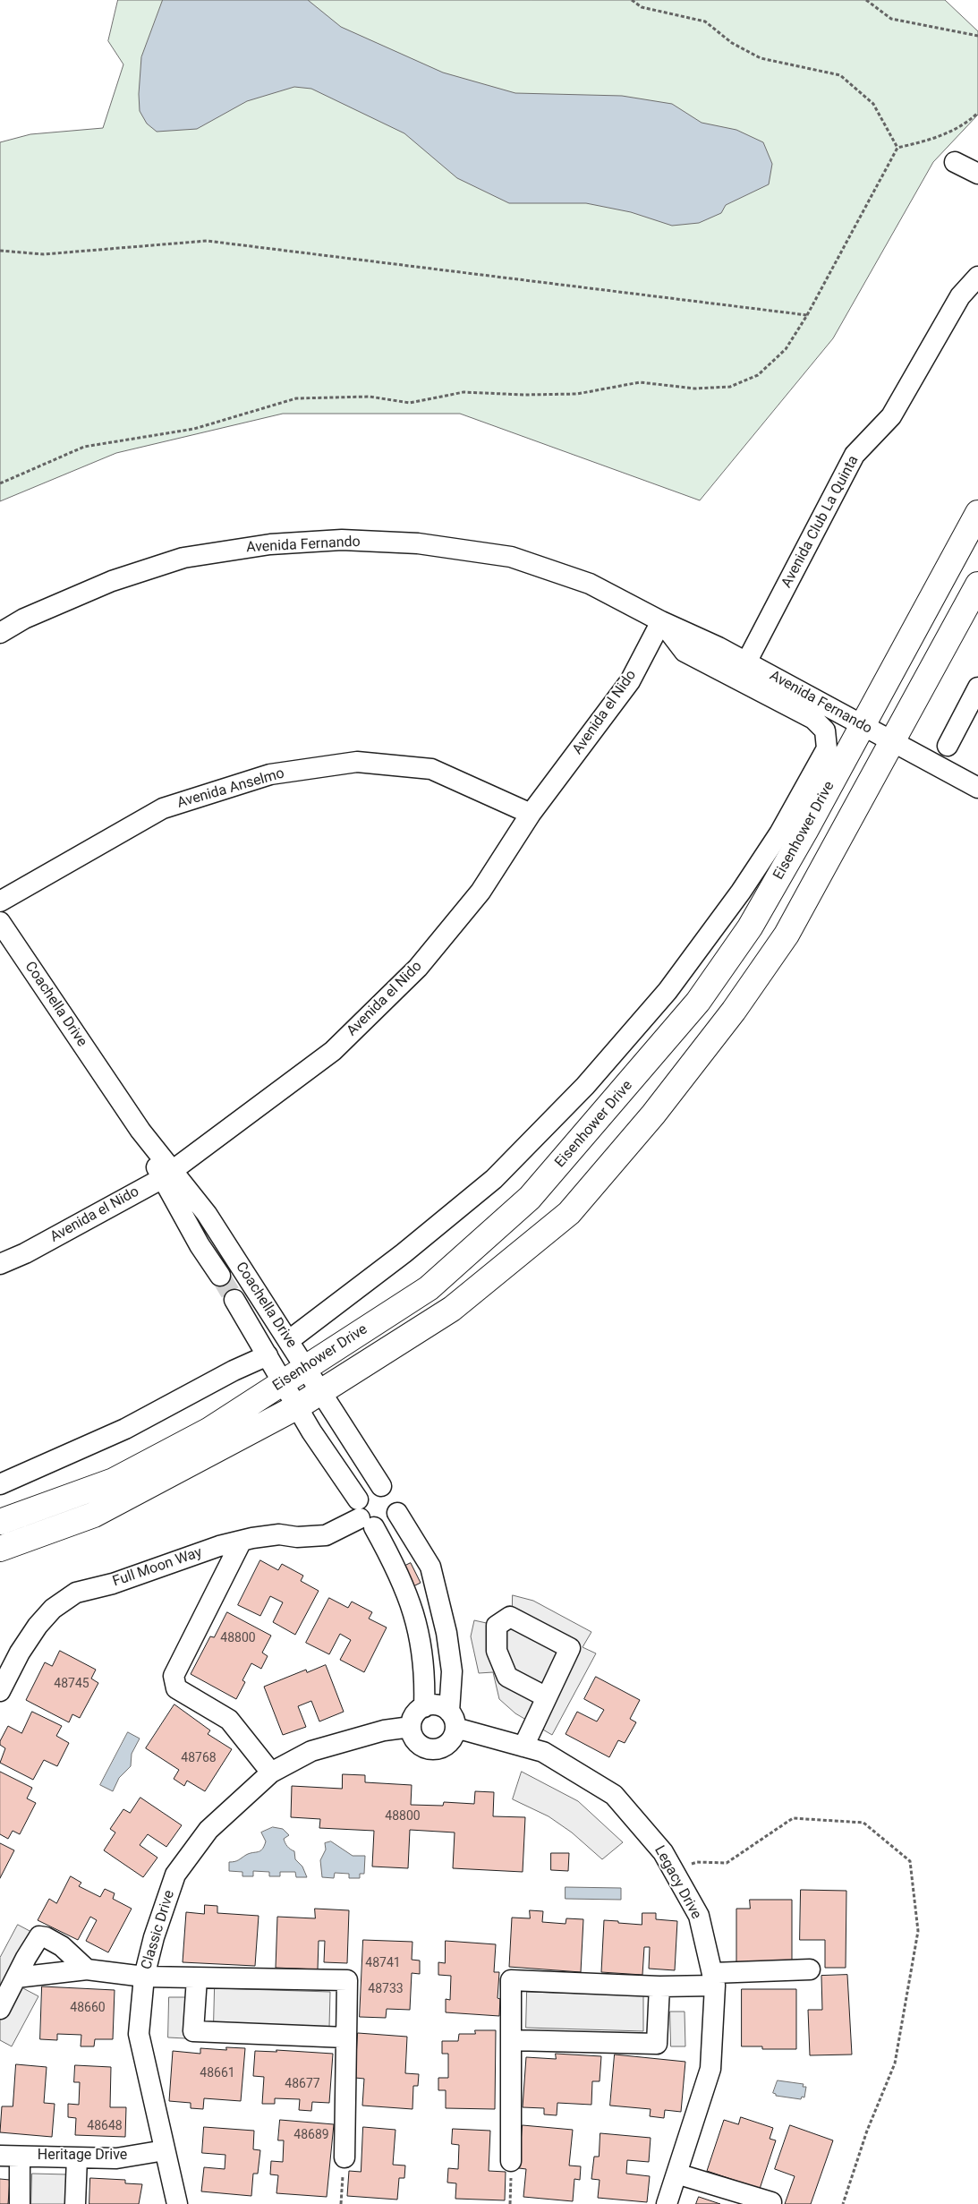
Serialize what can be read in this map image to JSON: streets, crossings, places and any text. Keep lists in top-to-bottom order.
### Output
{
  "streets": {
    "main road": ["Eisenhower Drive"],
    "street": [
      "Avenida Club La Quinta",
      "Avenida Fernando",
      "Avenida el Nido",
      "Avenida Anselmo",
      "Coachella Drive",
      "Full Moon Way",
      "Legacy Drive",
      "Classic Drive",
      "Heritage Drive"
    ]
  },
  "crossings": [
    ["Avenida Club La Quinta", "Avenida Fernando"],
    ["Avenida Fernando", "Avenida el Nido"],
    ["Avenida Fernando", "Eisenhower Drive"],
    ["Avenida el Nido", "Avenida Anselmo"],
    ["Avenida el Nido", "Coachella Drive"],
    ["Eisenhower Drive", "Coachella Drive"],
    ["Coachella Drive", "Full Moon Way"],
    ["Coachella Drive", "Legacy Drive"],
    ["Coachella Drive", "Classic Drive"],
    ["Legacy Drive", "Classic Drive"],
    ["Classic Drive", "Heritage Drive"]
  ],
  "house_numbers": [
    "48800",
    "48745",
    "48768",
    "48800",
    "48741",
    "48733",
    "48660",
    "48661",
    "48677",
    "48648",
    "48689"
  ]
}
